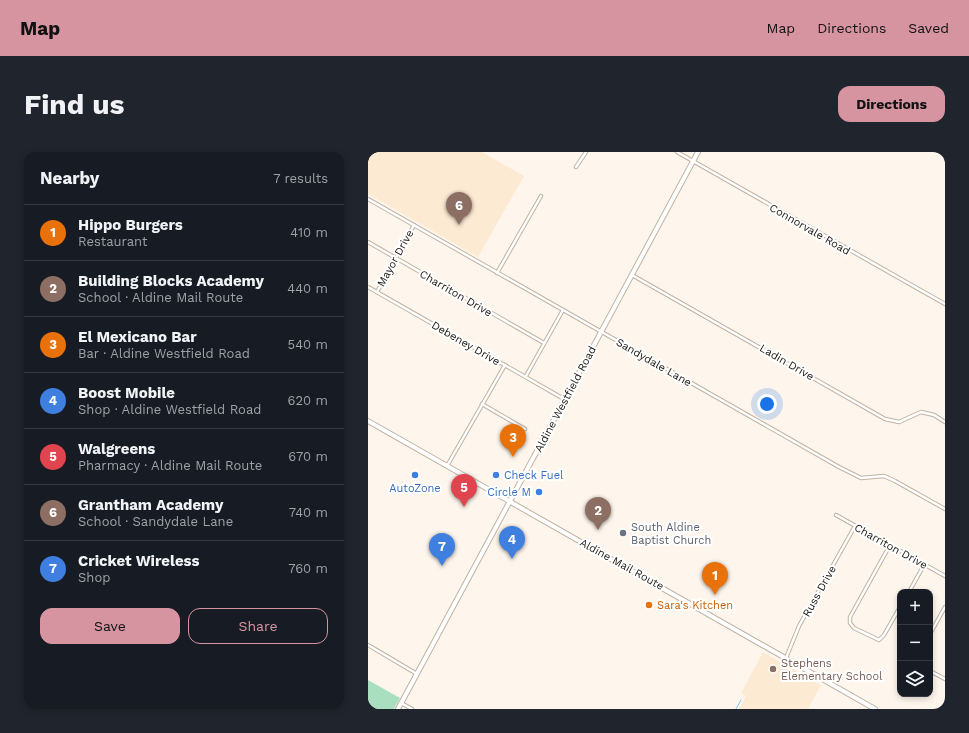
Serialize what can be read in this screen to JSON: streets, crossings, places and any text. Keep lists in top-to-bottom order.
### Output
{
  "streets": {
    "main road": ["Aldine Westfield Road", "Aldine Mail Route"],
    "street": [
      "Connorvale Road",
      "Mayor Drive",
      "Charriton Drive",
      "Debeney Drive",
      "Sandydale Lane",
      "Ladin Drive",
      "Russ Drive"
    ]
  },
  "crossings": [
    ["Connorvale Road", "Aldine Westfield Road"],
    ["Mayor Drive", "Charriton Drive"],
    ["Mayor Drive", "Debeney Drive"],
    ["Mayor Drive", "Sandydale Lane"],
    ["Charriton Drive", "Russ Drive"],
    ["Debeney Drive", "Aldine Westfield Road"],
    ["Sandydale Lane", "Aldine Westfield Road"],
    ["Ladin Drive", "Aldine Westfield Road"],
    ["Aldine Westfield Road", "Aldine Mail Route"],
    ["Aldine Mail Route", "Russ Drive"]
  ],
  "places": [
    "AutoZone",
    "Check Fuel",
    "Circle M",
    "South Aldine Baptist Church",
    "Sara's Kitchen",
    "Stephens Elementary School"
  ],
  "page": {
    "header": "Map",
    "nav": ["Map", "Directions", "Saved"],
    "buttons": [
      "Directions",
      ["Save", "Share"]
    ],
    "title": "Find us",
    "heading": ["Nearby", "7 results"],
    "pins": [
      "6",
      "3",
      "5",
      "2",
      "4",
      "7",
      "1"
    ],
    "list": [
      {
        "mark": "1",
        "name": "Hippo Burgers",
        "note": "Restaurant",
        "value": "410 m"
      },
      {
        "mark": "2",
        "name": "Building Blocks Academy",
        "note": "School · Aldine Mail Route",
        "value": "440 m"
      },
      {
        "mark": "3",
        "name": "El Mexicano Bar",
        "note": "Bar · Aldine Westfield Road",
        "value": "540 m"
      },
      {
        "mark": "4",
        "name": "Boost Mobile",
        "note": "Shop · Aldine Westfield Road",
        "value": "620 m"
      },
      {
        "mark": "5",
        "name": "Walgreens",
        "note": "Pharmacy · Aldine Mail Route",
        "value": "670 m"
      },
      {
        "mark": "6",
        "name": "Grantham Academy",
        "note": "School · Sandydale Lane",
        "value": "740 m"
      },
      {
        "mark": "7",
        "name": "Cricket Wireless",
        "note": "Shop",
        "value": "760 m"
      }
    ],
    "map_buttons": ["+", "−"]
  }
}
